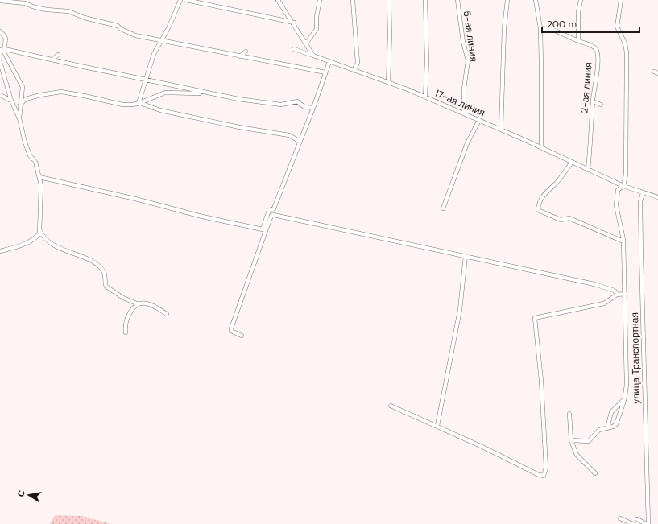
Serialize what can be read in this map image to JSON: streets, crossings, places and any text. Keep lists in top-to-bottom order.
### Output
{
  "streets": {
    "street": [
      "5-ая линия",
      "2-ая линия",
      "17-ая линия",
      "улица Транспортная"
    ]
  },
  "crossings": [
    ["5-ая линия", "17-ая линия"],
    ["2-ая линия", "17-ая линия"],
    ["17-ая линия", "улица Транспортная"]
  ],
  "scale_bar": "200 m",
  "north": "left"
}
